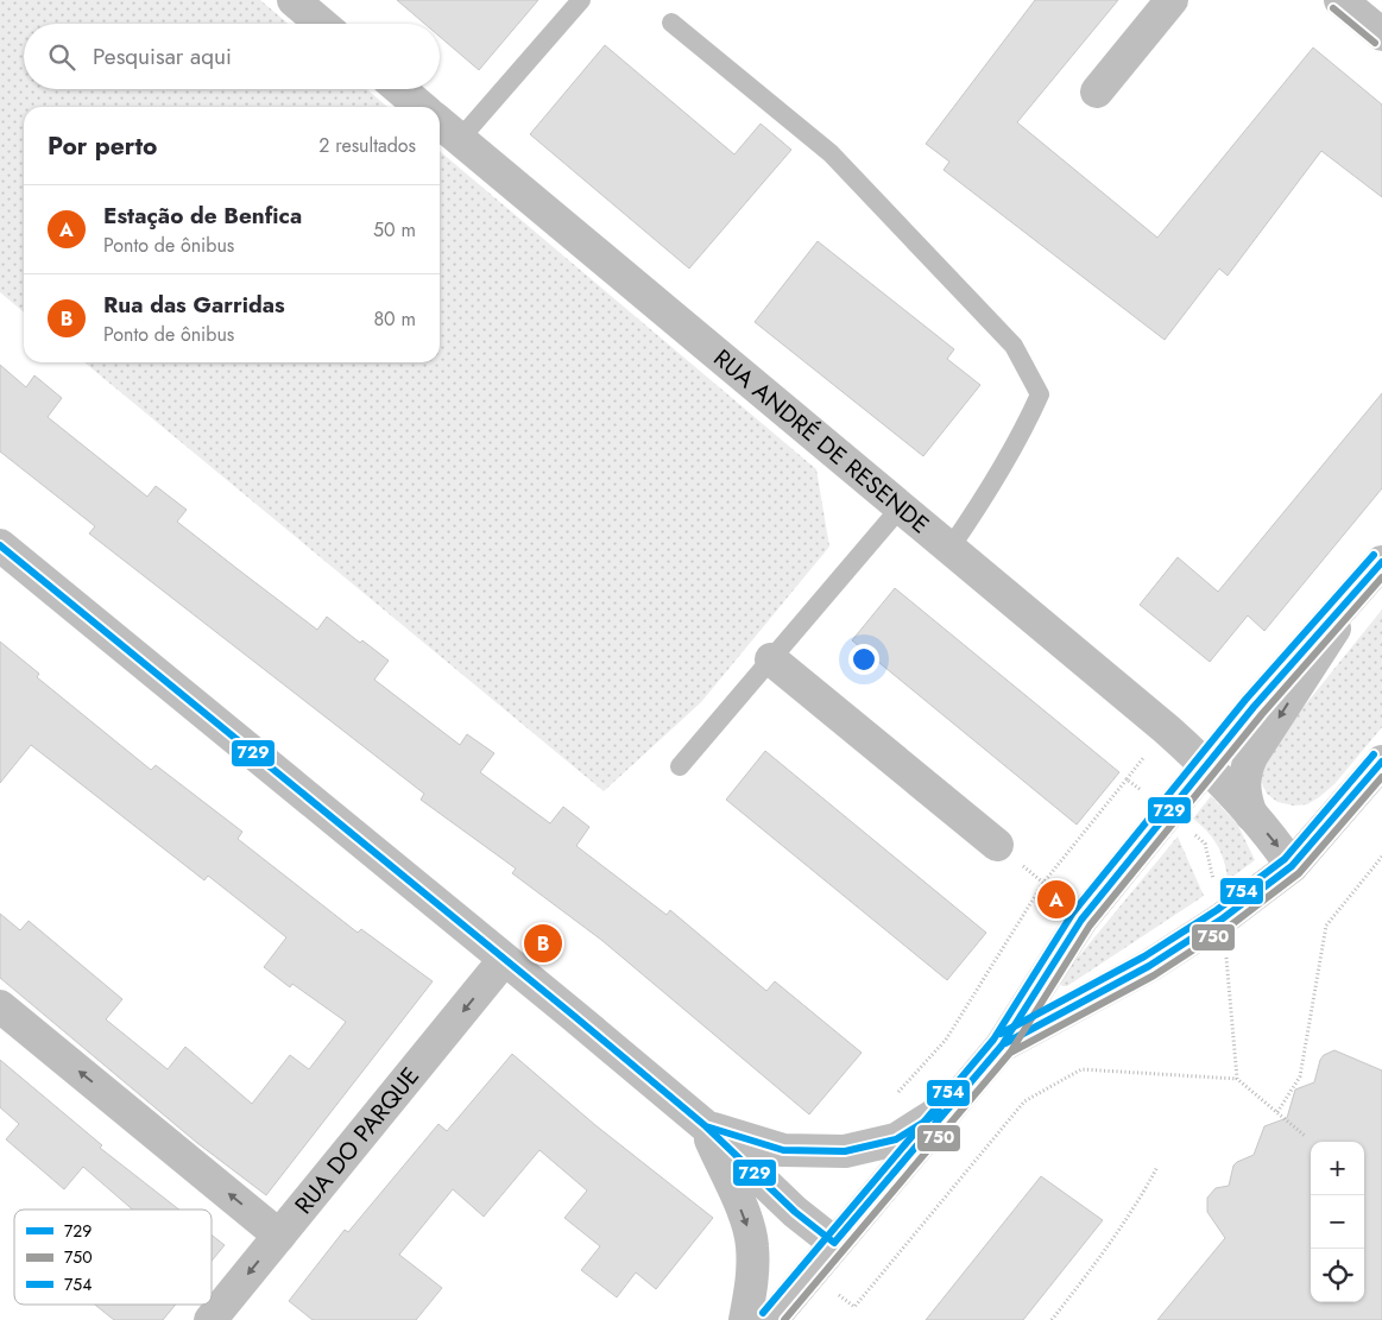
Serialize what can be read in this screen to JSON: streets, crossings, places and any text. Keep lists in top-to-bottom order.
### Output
{
  "streets": {
    "street": ["RUA ANDRÉ DE RESENDE", "RUA DO PARQUE"]
  },
  "one_way": ["RUA DO PARQUE"],
  "lines": ["transit line 750", "transit line 729", "transit line 754"],
  "legend": ["729", "750", "754"],
  "page": {
    "search": "Pesquisar aqui",
    "heading": ["Por perto", "2 resultados"],
    "list": [
      {
        "mark": "A",
        "name": "Estação de Benfica",
        "note": "Ponto de ônibus",
        "value": "50 m"
      },
      {
        "mark": "B",
        "name": "Rua das Garridas",
        "note": "Ponto de ônibus",
        "value": "80 m"
      }
    ],
    "pins": ["A", "B"],
    "map_buttons": ["+", "−"]
  }
}
